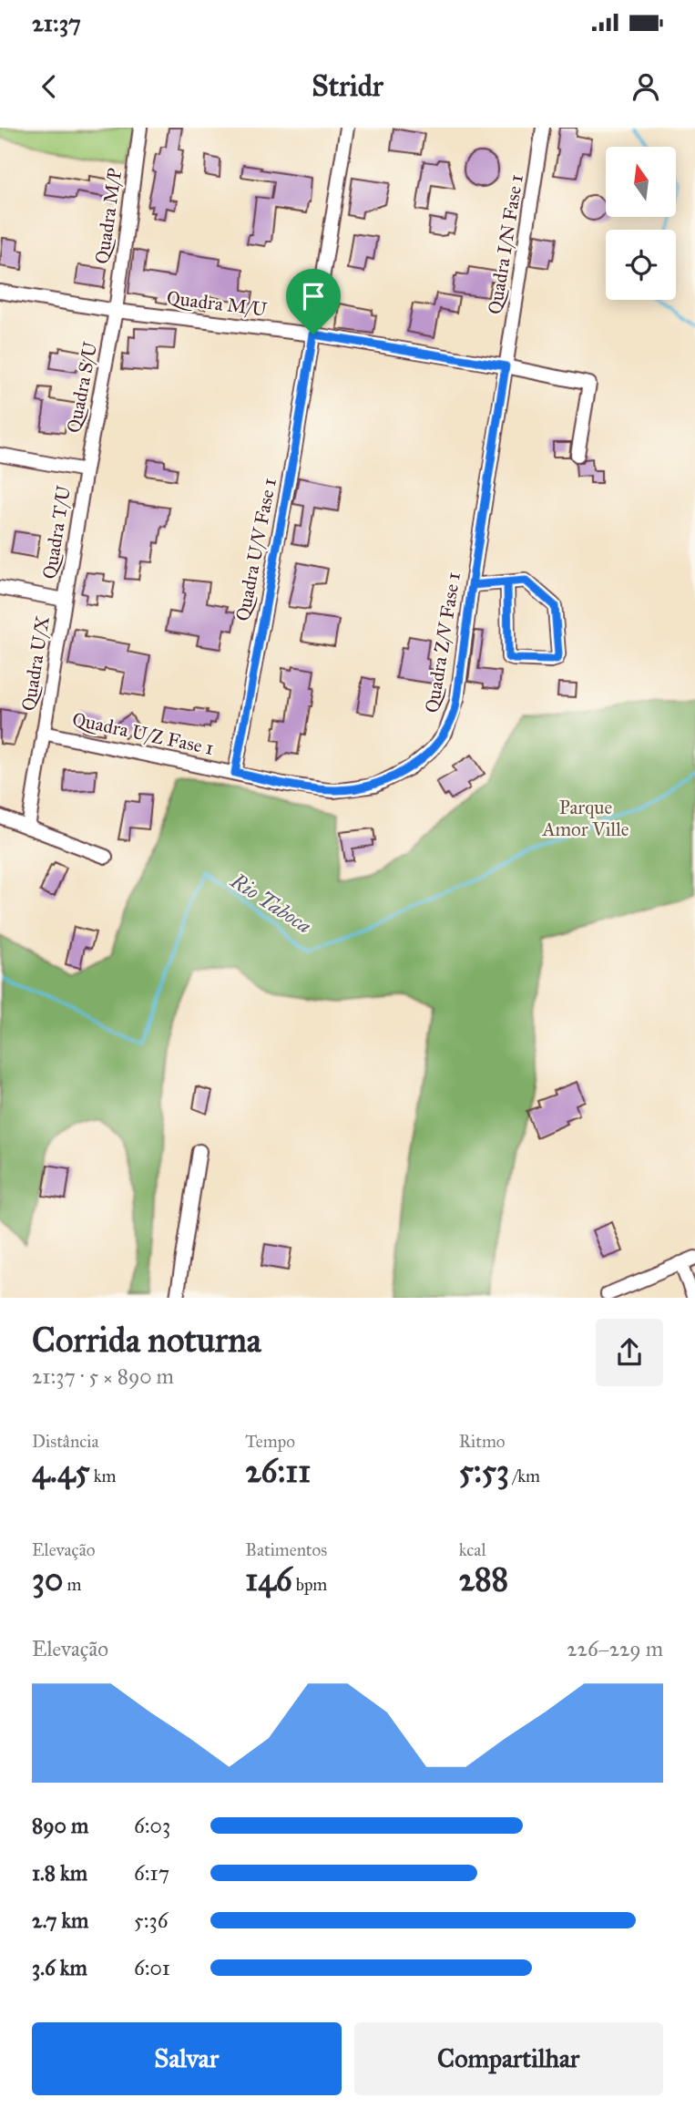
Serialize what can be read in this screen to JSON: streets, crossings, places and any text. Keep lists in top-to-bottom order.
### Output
{
  "streets": {
    "street": [
      "Quadra M/P",
      "Quadra I/N Fase 1",
      "Quadra M/U",
      "Quadra S/U",
      "Quadra T/U",
      "Quadra U/V Fase 1",
      "Quadra Z/V Fase 1",
      "Quadra U/X",
      "Quadra U/Z Fase 1"
    ]
  },
  "crossings": [
    ["Quadra M/P", "Quadra M/U"],
    ["Quadra M/P", "Quadra S/U"],
    ["Quadra I/N Fase 1", "Quadra M/U"],
    ["Quadra I/N Fase 1", "Quadra Z/V Fase 1"],
    ["Quadra M/U", "Quadra S/U"],
    ["Quadra M/U", "Quadra U/V Fase 1"],
    ["Quadra M/U", "Quadra Z/V Fase 1"],
    ["Quadra S/U", "Quadra T/U"],
    ["Quadra T/U", "Quadra U/X"],
    ["Quadra U/V Fase 1", "Quadra Z/V Fase 1"],
    ["Quadra U/V Fase 1", "Quadra U/Z Fase 1"],
    ["Quadra Z/V Fase 1", "Quadra U/Z Fase 1"],
    ["Quadra U/X", "Quadra U/Z Fase 1"]
  ],
  "water": ["Rio Taboca"],
  "parks": ["Parque Amor Ville"],
  "north": "top",
  "page": {
    "status": "21:37",
    "header": "Stridr",
    "heading": ["Corrida noturna", "21:37 · 5 × 890 m"],
    "stats": [
      ["Distância", "4.45 km"],
      ["Tempo", "26:11"],
      ["Ritmo", "5:53 /km"],
      ["Elevação", "30 m"],
      ["Batimentos", "146 bpm"],
      ["kcal", "288"]
    ],
    "chart": ["Elevação", "226–229 m"],
    "list": [
      {
        "name": "890 m",
        "note": "6:03"
      },
      {
        "name": "1.8 km",
        "note": "6:17"
      },
      {
        "name": "2.7 km",
        "note": "5:36"
      },
      {
        "name": "3.6 km",
        "note": "6:01"
      }
    ],
    "buttons": ["Salvar", "Compartilhar"]
  }
}
